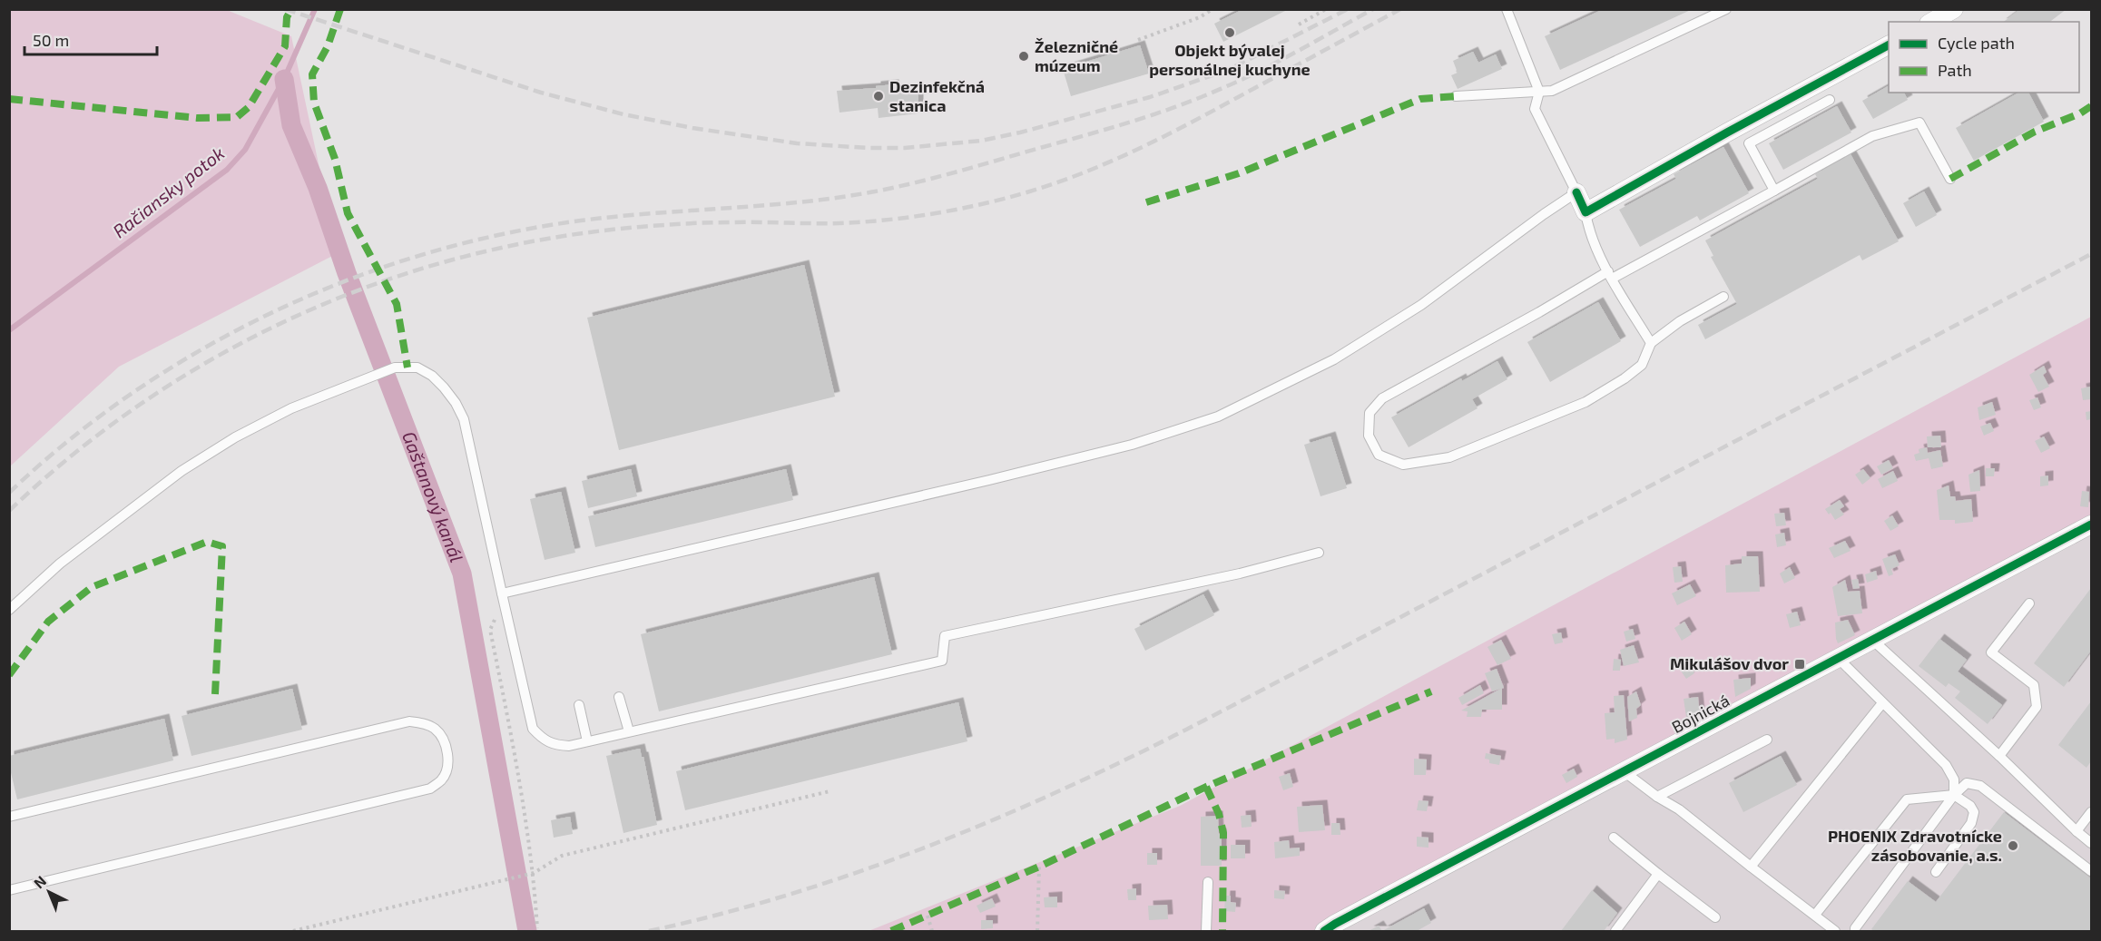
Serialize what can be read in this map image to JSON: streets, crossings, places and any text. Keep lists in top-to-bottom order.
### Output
{
  "streets": {
    "street": ["Bojnická"]
  },
  "water": ["Račiansky potok", "Gaštanový kanál"],
  "places": {
    "other": [
      "Objekt bývalej personálnej kuchyne",
      "Železničné múzeum",
      "Dezinfekčná stanica",
      "PHOENIX Zdravotnícke zásobovanie, a.s."
    ],
    "transit": ["Mikulášov dvor"]
  },
  "legend": ["Cycle path", "Path"],
  "scale_bar": "50 m",
  "north": "top left"
}
